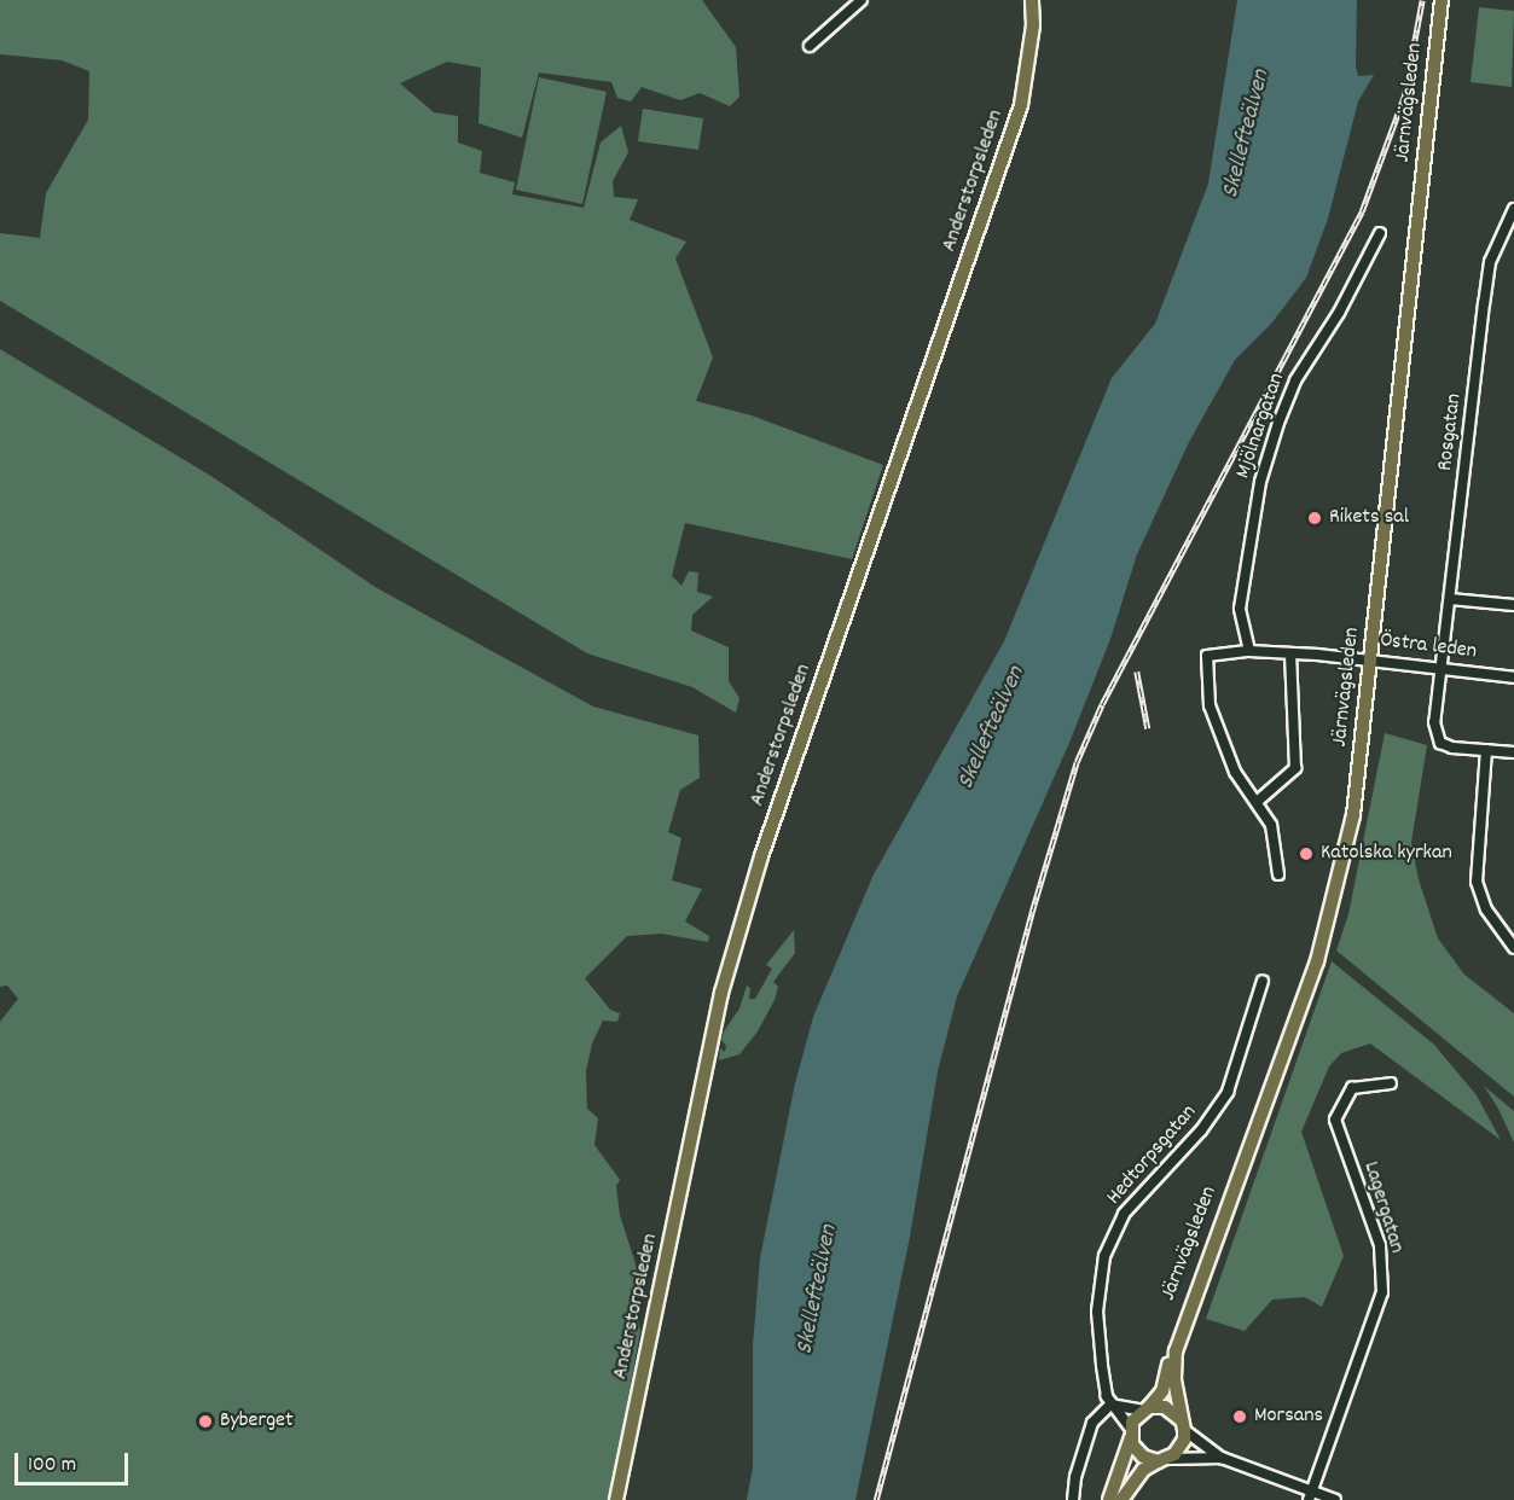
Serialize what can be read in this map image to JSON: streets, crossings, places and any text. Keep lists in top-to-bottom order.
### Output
{
  "streets": {
    "main road": ["Järnvägsleden", "Anderstorpsleden"],
    "street": [
      "Mjölnargatan",
      "Rosgatan",
      "Östra leden",
      "Hedtorpsgatan",
      "Lagergatan"
    ]
  },
  "crossings": [
    ["Järnvägsleden", "Östra leden"],
    ["Mjölnargatan", "Östra leden"],
    ["Rosgatan", "Östra leden"]
  ],
  "water": ["Skellefteälven"],
  "places": [
    "Rikets sal",
    "Katolska kyrkan",
    "Morsans",
    "Byberget"
  ],
  "scale_bar": "100 m"
}
